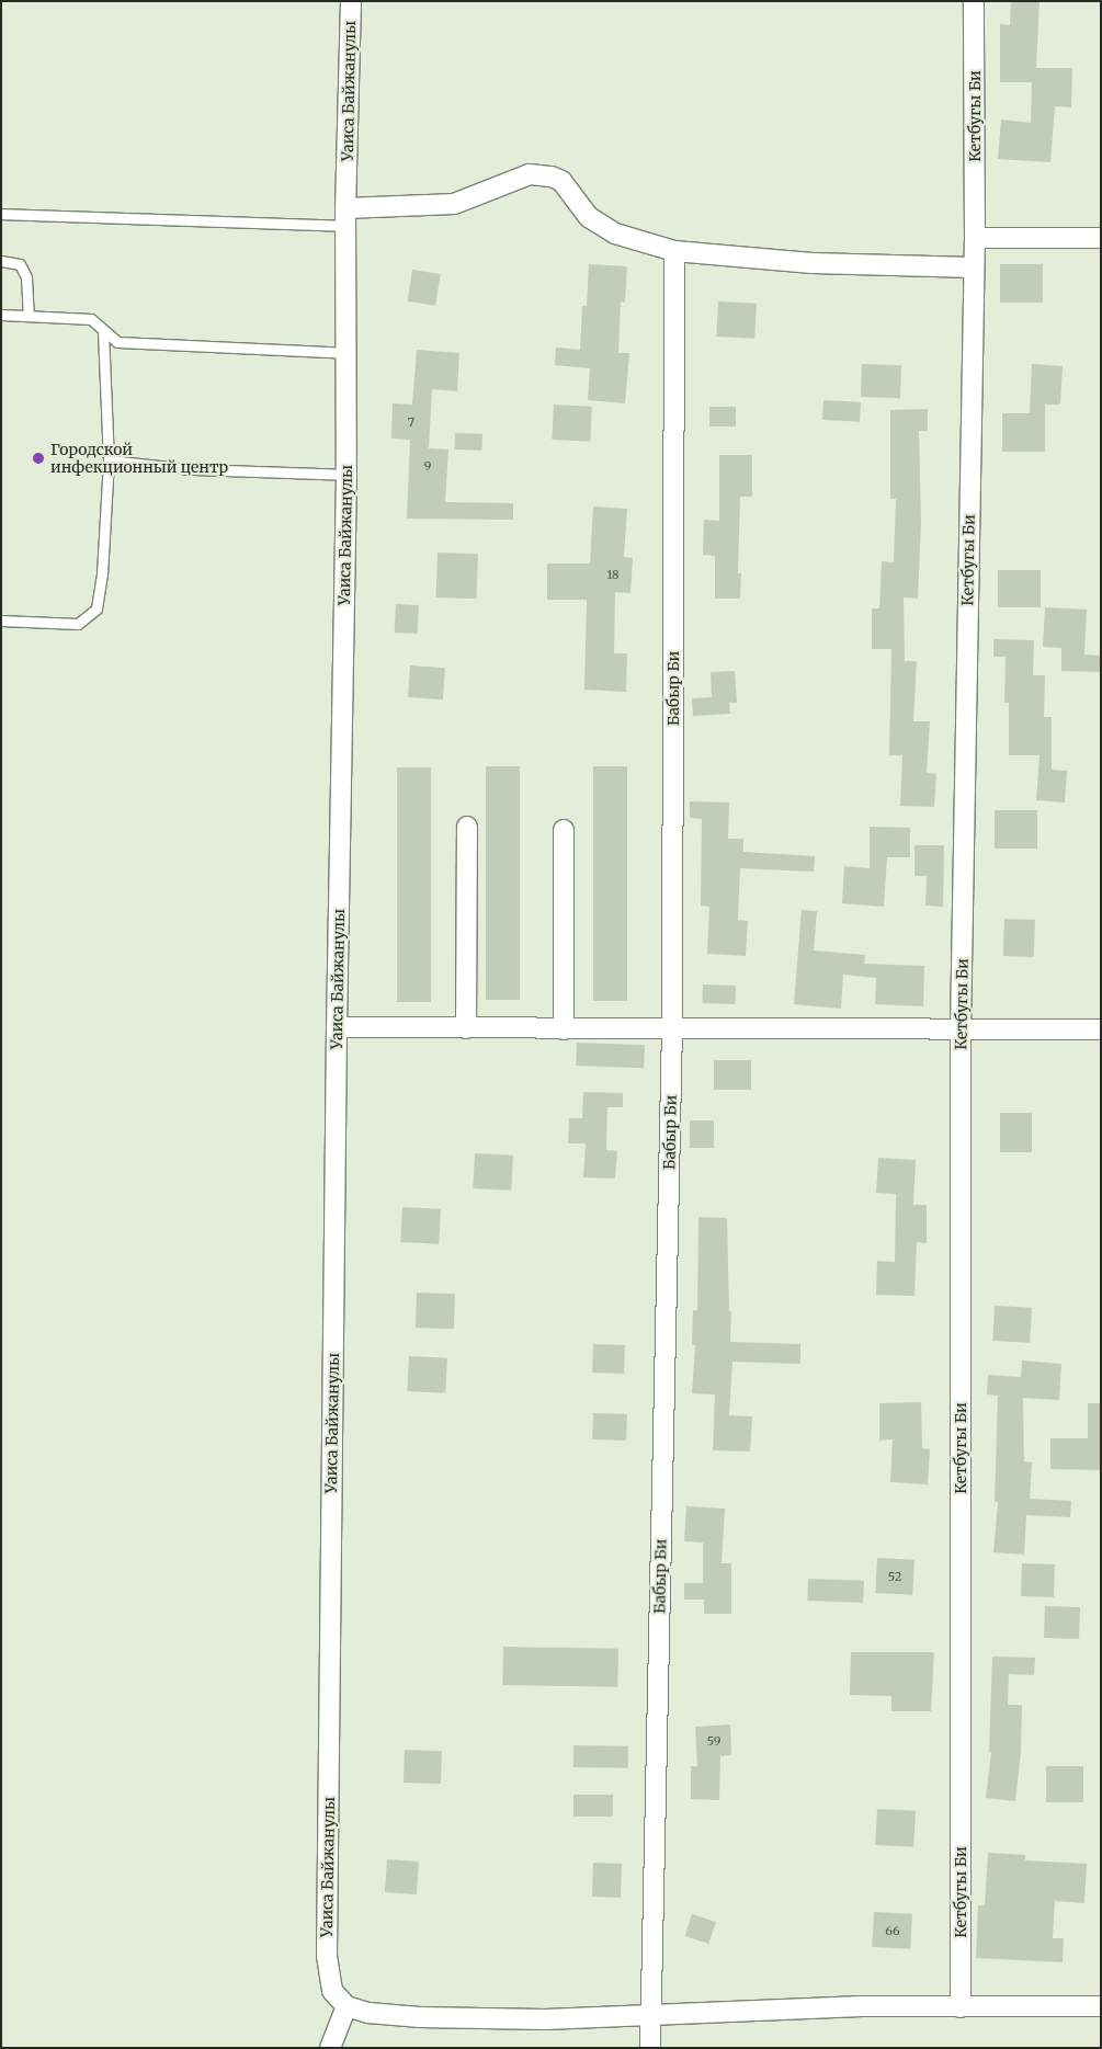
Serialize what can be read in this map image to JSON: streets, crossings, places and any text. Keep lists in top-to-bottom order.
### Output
{
  "streets": {
    "street": ["Уаиса Байжанулы", "Кетбугы Би", "Бабыр Би"]
  },
  "places": ["Городской инфекционный центр"],
  "house_numbers": [
    "7",
    "9",
    "18",
    "52",
    "59",
    "66"
  ]
}
